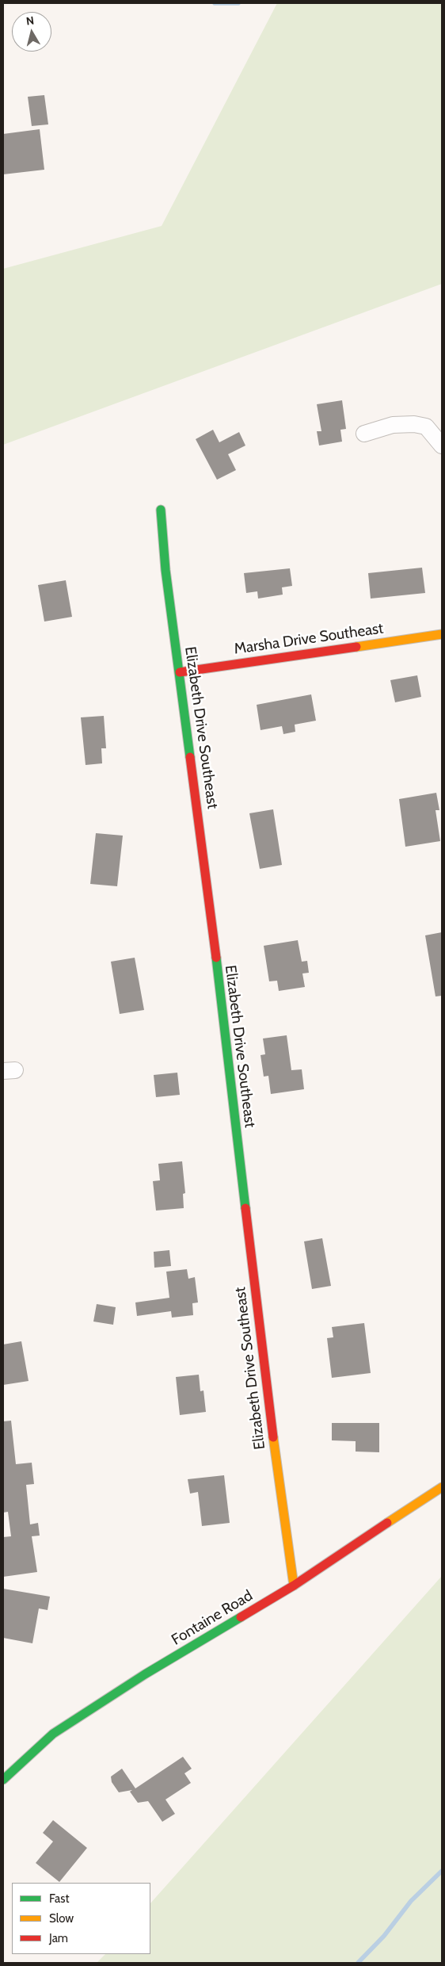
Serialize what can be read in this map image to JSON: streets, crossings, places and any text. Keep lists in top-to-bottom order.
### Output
{
  "streets": {
    "street": ["Marsha Drive Southeast", "Elizabeth Drive Southeast", "Fontaine Road"]
  },
  "crossings": [
    ["Marsha Drive Southeast", "Elizabeth Drive Southeast"],
    ["Elizabeth Drive Southeast", "Fontaine Road"]
  ],
  "legend": ["Fast", "Slow", "Jam"],
  "north": "top"
}
